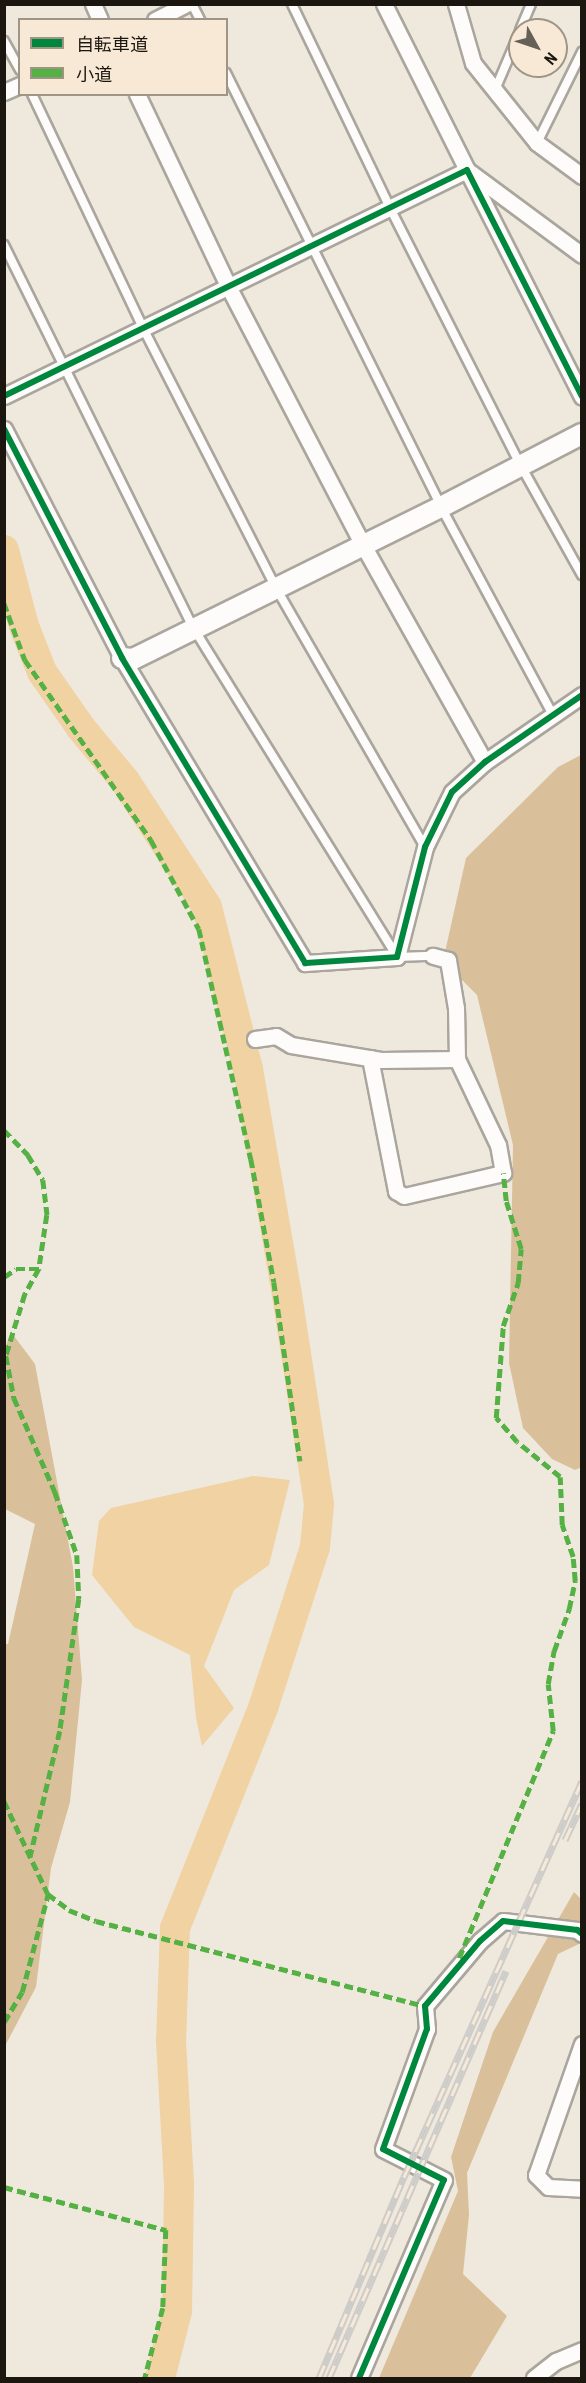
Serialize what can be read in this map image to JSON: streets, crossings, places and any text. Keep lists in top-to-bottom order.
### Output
{
  "legend": ["自転車道", "小道"],
  "north": "bottom right"
}
